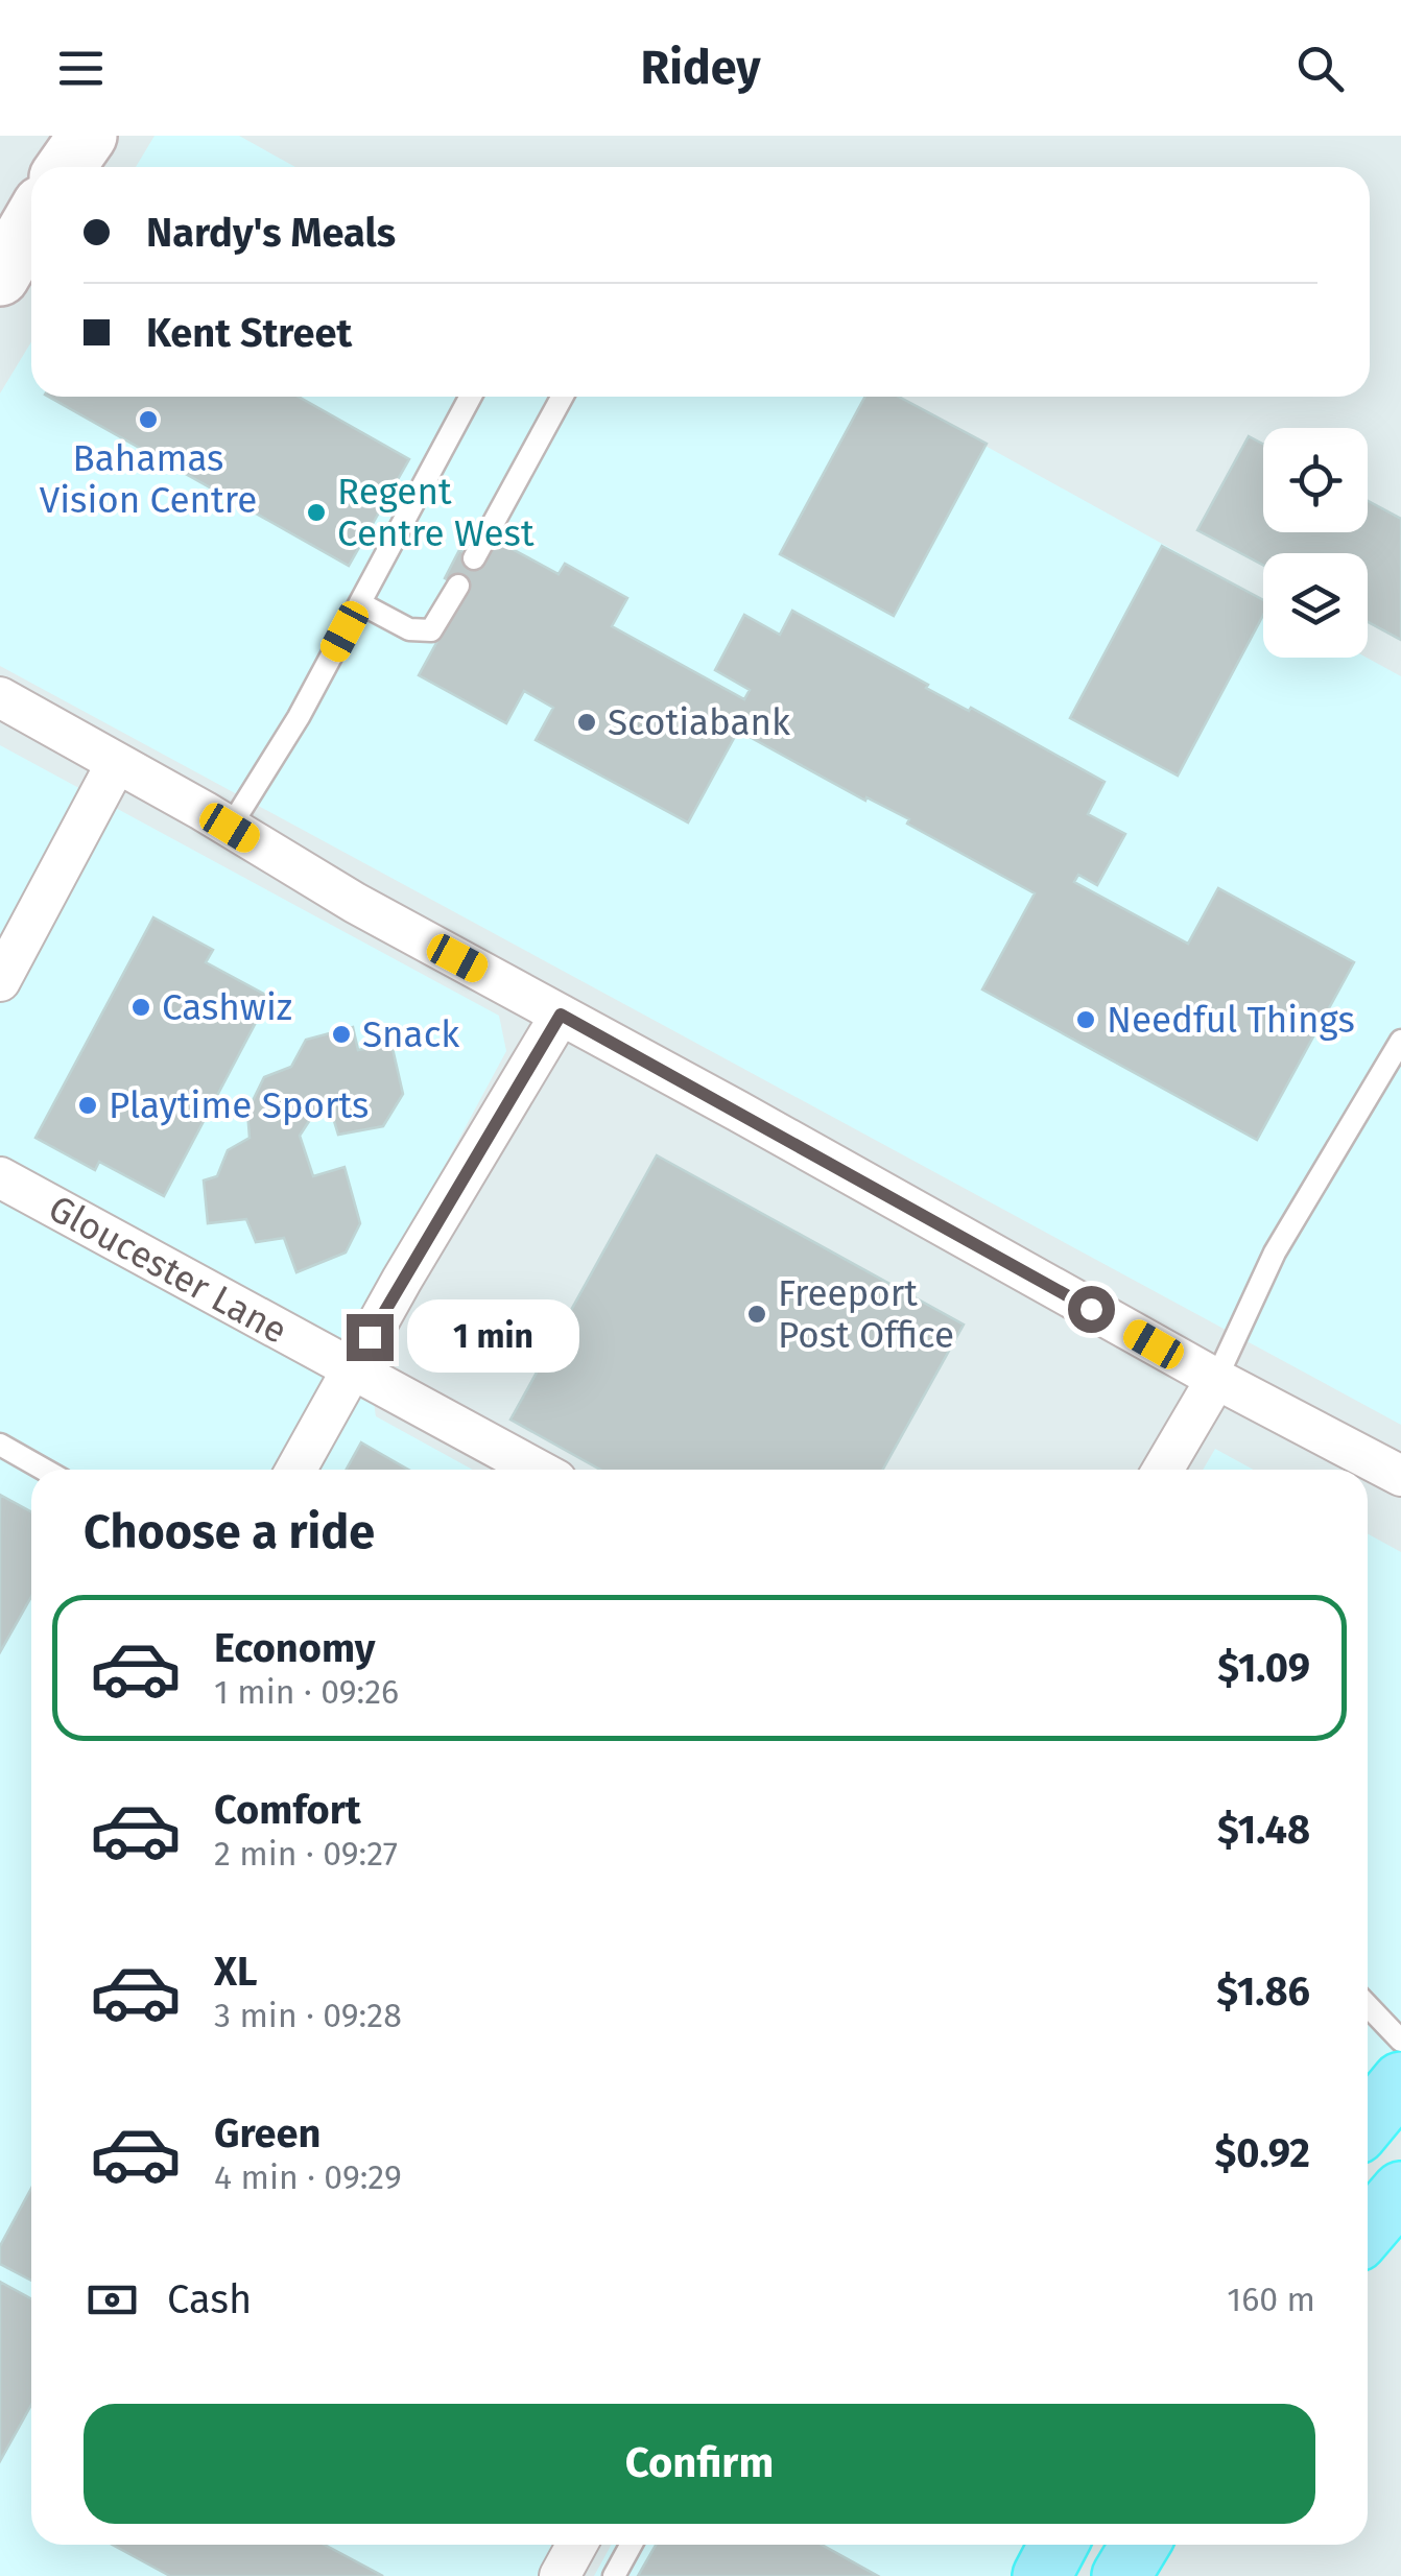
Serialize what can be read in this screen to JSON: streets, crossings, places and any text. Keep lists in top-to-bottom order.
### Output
{
  "streets": {
    "street": ["Gloucester Lane"]
  },
  "places": [
    "Bahamas Vision Centre",
    "Regent Centre West",
    "Scotiabank",
    "Cashwiz",
    "Needful Things",
    "Snack",
    "Playtime Sports",
    "Freeport Post Office"
  ],
  "page": {
    "header": "Ridey",
    "banner": ["Nardy's Meals", "Kent Street"],
    "bubble": "1 min",
    "heading": "Choose a ride",
    "list": [
      {
        "name": "Economy",
        "note": "1 min · 09:26",
        "value": "$1.09"
      },
      {
        "name": "Comfort",
        "note": "2 min · 09:27",
        "value": "$1.48"
      },
      {
        "name": "XL",
        "note": "3 min · 09:28",
        "value": "$1.86"
      },
      {
        "name": "Green",
        "note": "4 min · 09:29",
        "value": "$0.92"
      }
    ],
    "pay": ["Cash", "160 m"],
    "buttons": "Confirm"
  }
}
